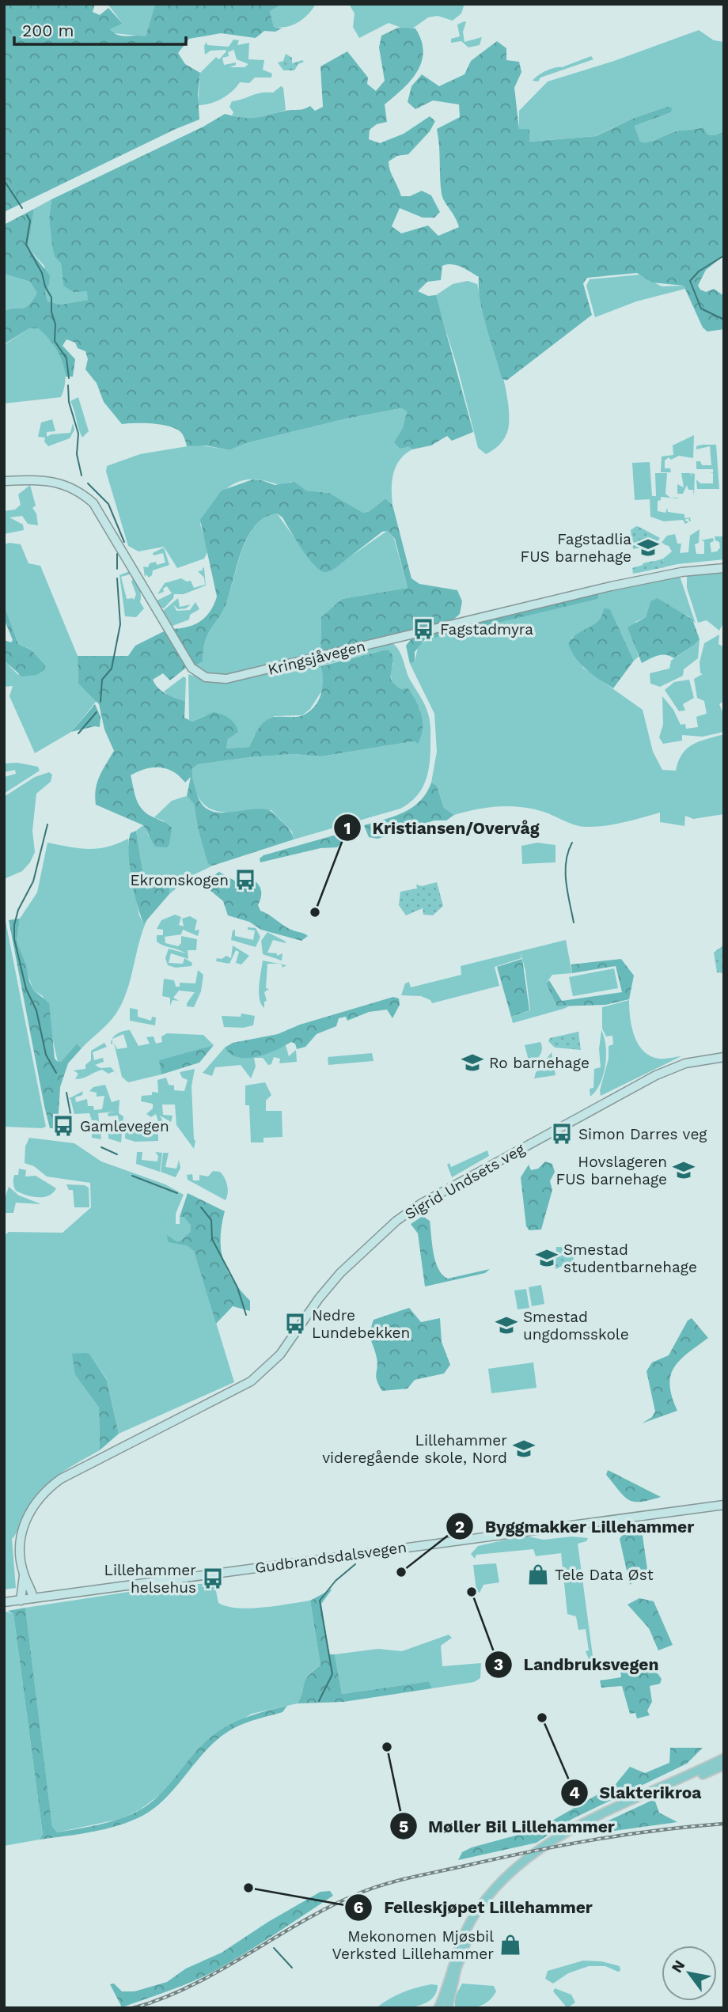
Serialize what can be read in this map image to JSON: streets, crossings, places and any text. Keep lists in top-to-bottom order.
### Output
{
  "streets": {
    "street": ["Kringsjåvegen", "Sigrid Undsets veg", "Gudbrandsdalsvegen"]
  },
  "crossings": [
    ["Sigrid Undsets veg", "Gudbrandsdalsvegen"]
  ],
  "places": {
    "school or university": [
      "Fagstadlia FUS barnehage",
      "Ro barnehage",
      "Hovslageren FUS barnehage",
      "Smestad studentbarnehage",
      "Smestad ungdomsskole",
      "Lillehammer videregående skole, Nord"
    ],
    "bus stop": [
      "Fagstadmyra",
      "Ekromskogen",
      "Gamlevegen",
      "Simon Darres veg",
      "Nedre Lundebekken",
      "Lillehammer helsehus"
    ],
    "other": [
      "Kristiansen/Overvåg",
      "Byggmakker Lillehammer",
      "Landbruksvegen",
      "Slakterikroa",
      "Møller Bil Lillehammer",
      "Felleskjøpet Lillehammer"
    ],
    "shop": ["Tele Data Øst", "Mekonomen Mjøsbil Verksted Lillehammer"]
  },
  "scale_bar": "200 m",
  "north": "top left"
}
